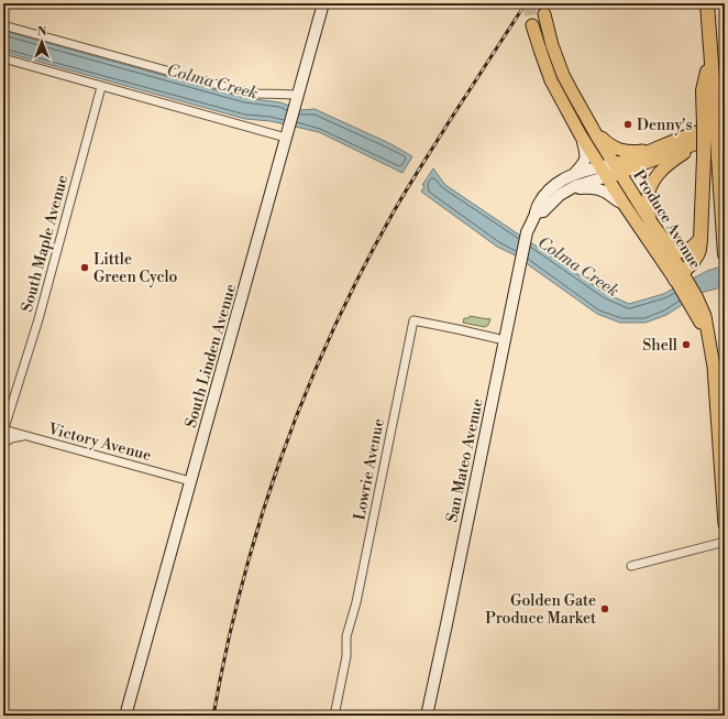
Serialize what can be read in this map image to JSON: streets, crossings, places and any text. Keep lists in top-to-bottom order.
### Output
{
  "streets": {
    "main road": ["Produce Avenue", "South Linden Avenue", "San Mateo Avenue"],
    "street": ["South Maple Avenue", "Victory Avenue", "Lowrie Avenue"]
  },
  "crossings": [
    ["Produce Avenue", "San Mateo Avenue"],
    ["South Maple Avenue", "Victory Avenue"],
    ["South Linden Avenue", "Victory Avenue"],
    ["San Mateo Avenue", "Lowrie Avenue"]
  ],
  "water": ["Colma Creek"],
  "places": [
    "Denny's",
    "Little Green Cyclo",
    "Shell",
    "Golden Gate Produce Market"
  ],
  "north": "top"
}
